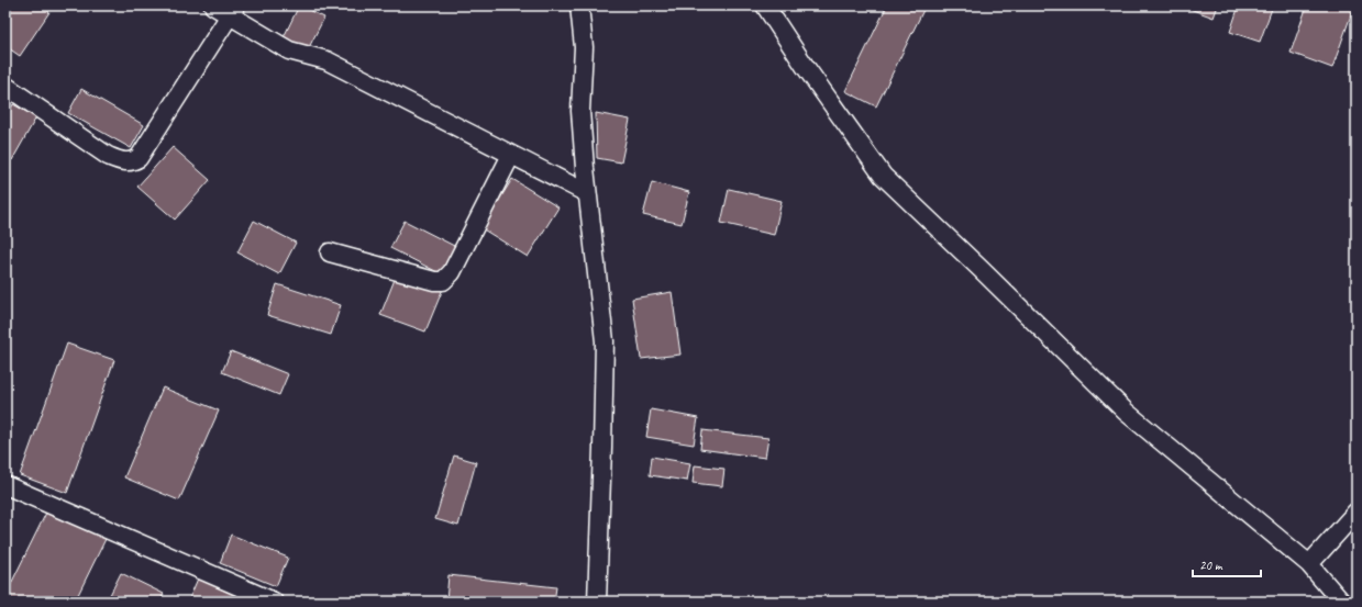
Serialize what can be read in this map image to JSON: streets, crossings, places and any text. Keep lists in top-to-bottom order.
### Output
{
  "scale_bar": "20 m"
}
